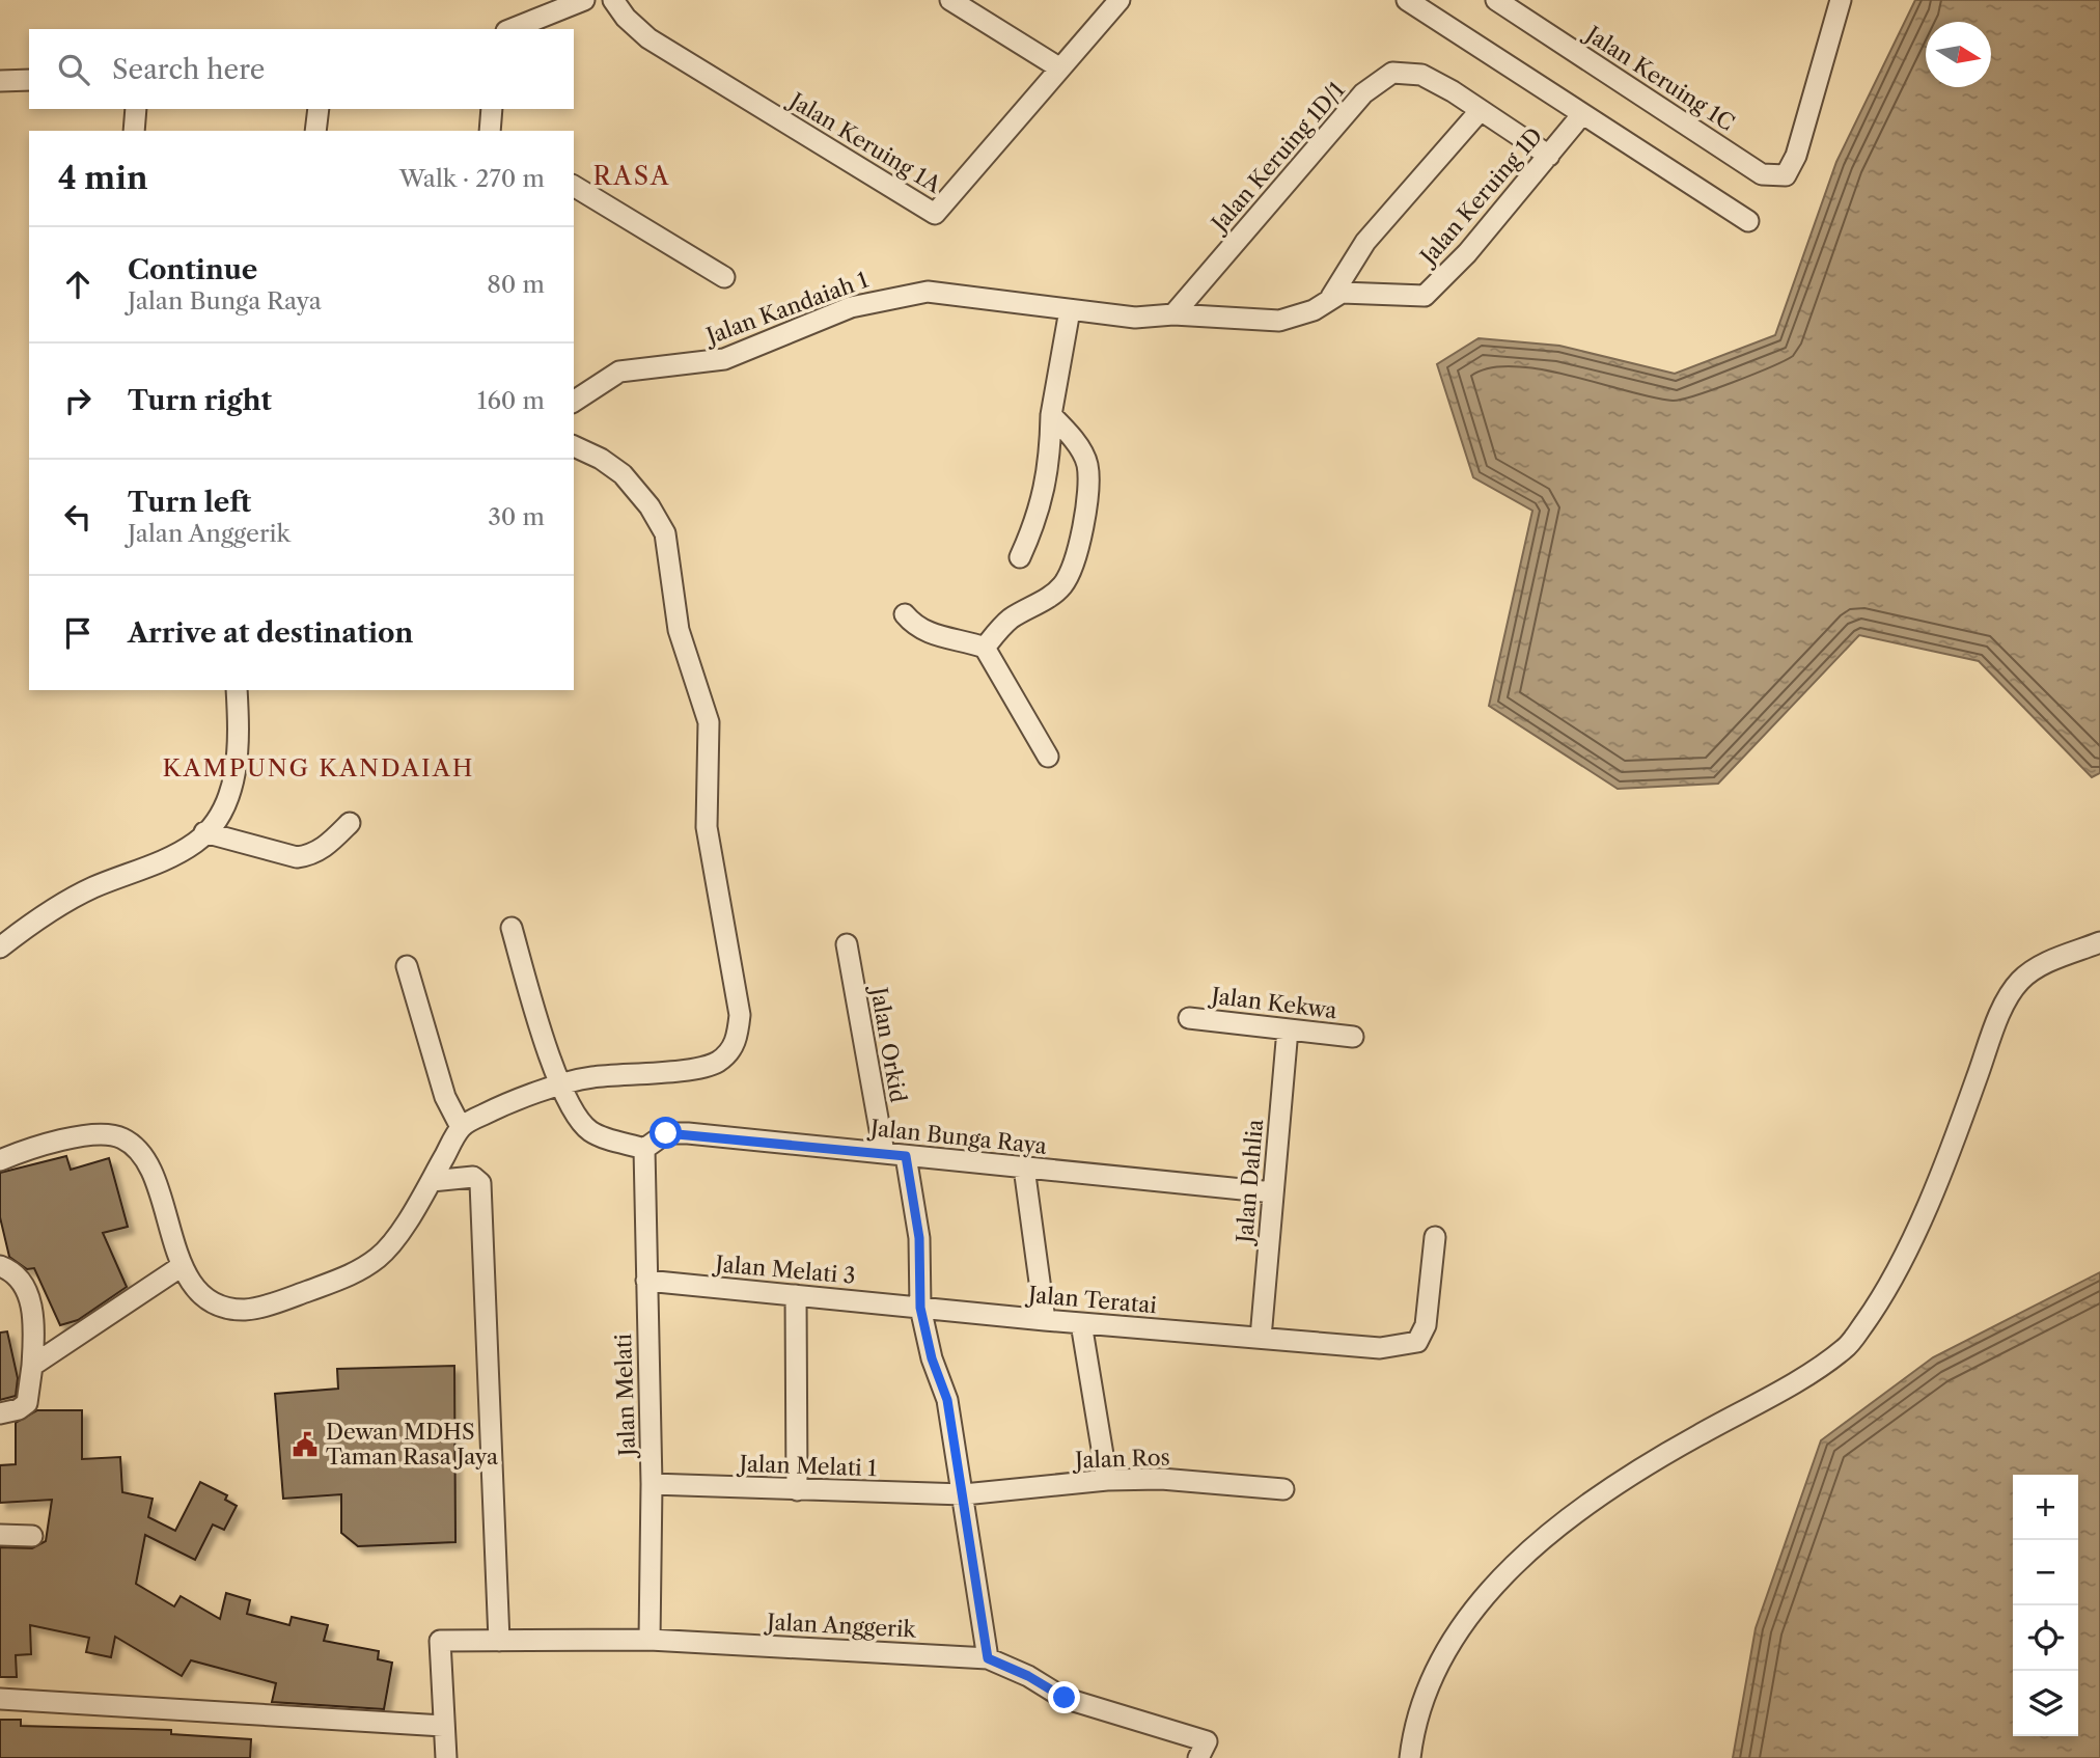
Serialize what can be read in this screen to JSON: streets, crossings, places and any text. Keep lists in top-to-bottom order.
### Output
{
  "streets": {
    "street": [
      "Jalan Keruing 1C",
      "Jalan Keruing 1A",
      "Jalan Keruing 1D/1",
      "Jalan Keruing 1D",
      "Jalan Kandaiah 1",
      "Jalan Kekwa",
      "Jalan Orkid",
      "Jalan Bunga Raya",
      "Jalan Dahlia",
      "Jalan Melati 3",
      "Jalan Teratai",
      "Jalan Melati",
      "Jalan Ros",
      "Jalan Melati 1",
      "Jalan Anggerik"
    ]
  },
  "crossings": [
    ["Jalan Keruing 1D/1", "Jalan Keruing 1D"],
    ["Jalan Keruing 1D", "Jalan Kandaiah 1"],
    ["Jalan Kekwa", "Jalan Dahlia"],
    ["Jalan Orkid", "Jalan Bunga Raya"],
    ["Jalan Bunga Raya", "Jalan Dahlia"],
    ["Jalan Bunga Raya", "Jalan Melati"],
    ["Jalan Dahlia", "Jalan Teratai"],
    ["Jalan Melati 3", "Jalan Teratai"],
    ["Jalan Melati 3", "Jalan Melati"],
    ["Jalan Melati", "Jalan Melati 1"],
    ["Jalan Melati", "Jalan Anggerik"],
    ["Jalan Ros", "Jalan Melati 1"]
  ],
  "districts": ["RASA", "KAMPUNG KANDAIAH"],
  "places": {
    "public building": ["Dewan MDHS Taman Rasa Jaya"]
  },
  "north": "right",
  "page": {
    "search": "Search here",
    "heading": ["4 min", "Walk · 270 m"],
    "list": [
      ["Continue", "Jalan Bunga Raya", "80 m"],
      ["Turn right", "160 m"],
      ["Turn left", "Jalan Anggerik", "30 m"],
      "Arrive at destination"
    ],
    "map_buttons": ["+", "−"]
  }
}
